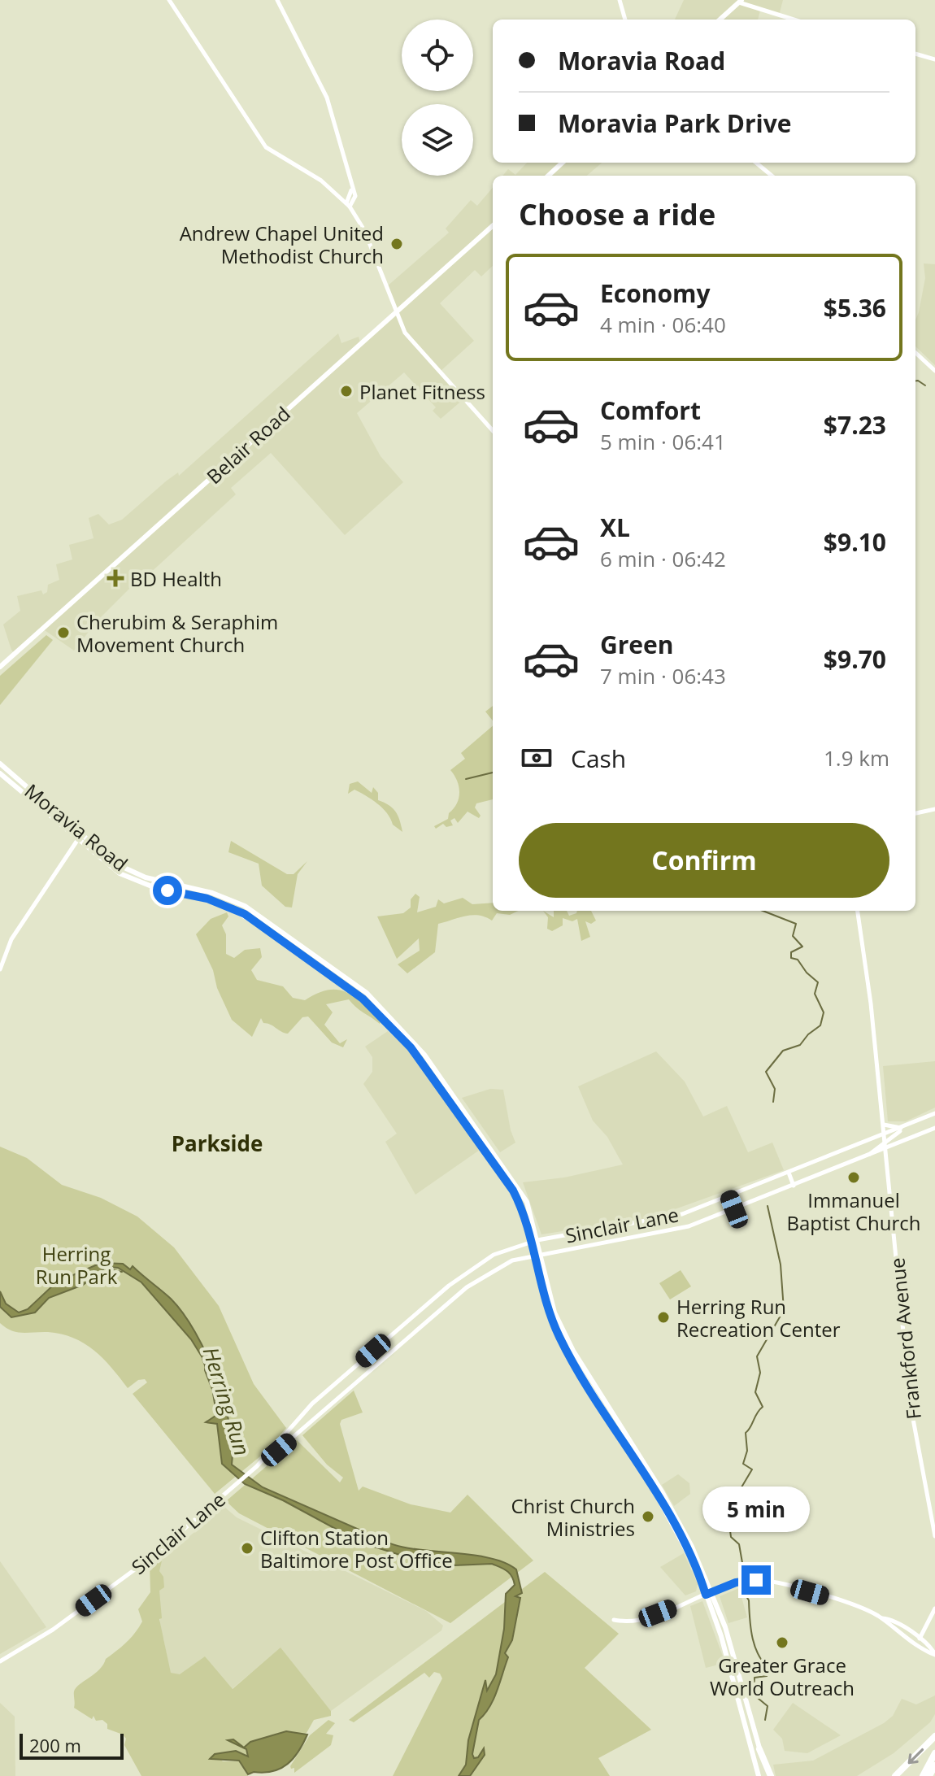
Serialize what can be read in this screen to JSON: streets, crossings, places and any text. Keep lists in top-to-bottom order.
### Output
{
  "streets": {
    "main road": ["Belair Road", "Moravia Road"],
    "street": ["Sinclair Lane", "Frankford Avenue"]
  },
  "crossings": [
    ["Moravia Road", "Sinclair Lane"],
    ["Sinclair Lane", "Frankford Avenue"]
  ],
  "districts": ["Parkside"],
  "water": ["Herring Run"],
  "parks": ["Herring Run Park"],
  "places": {
    "other": [
      "Andrew Chapel United Methodist Church",
      "Planet Fitness",
      "Cherubim & Seraphim Movement Church",
      "Immanuel Baptist Church",
      "Herring Run Recreation Center",
      "Christ Church Ministries",
      "Clifton Station Baltimore Post Office",
      "Greater Grace World Outreach"
    ],
    "health": ["BD Health"]
  },
  "scale_bar": "200 m",
  "page": {
    "banner": ["Moravia Road", "Moravia Park Drive"],
    "heading": "Choose a ride",
    "list": [
      {
        "name": "Economy",
        "note": "4 min · 06:40",
        "value": "$5.36"
      },
      {
        "name": "Comfort",
        "note": "5 min · 06:41",
        "value": "$7.23"
      },
      {
        "name": "XL",
        "note": "6 min · 06:42",
        "value": "$9.10"
      },
      {
        "name": "Green",
        "note": "7 min · 06:43",
        "value": "$9.70"
      }
    ],
    "pay": ["Cash", "1.9 km"],
    "buttons": "Confirm",
    "bubble": "5 min",
    "scale": "200 m"
  }
}
